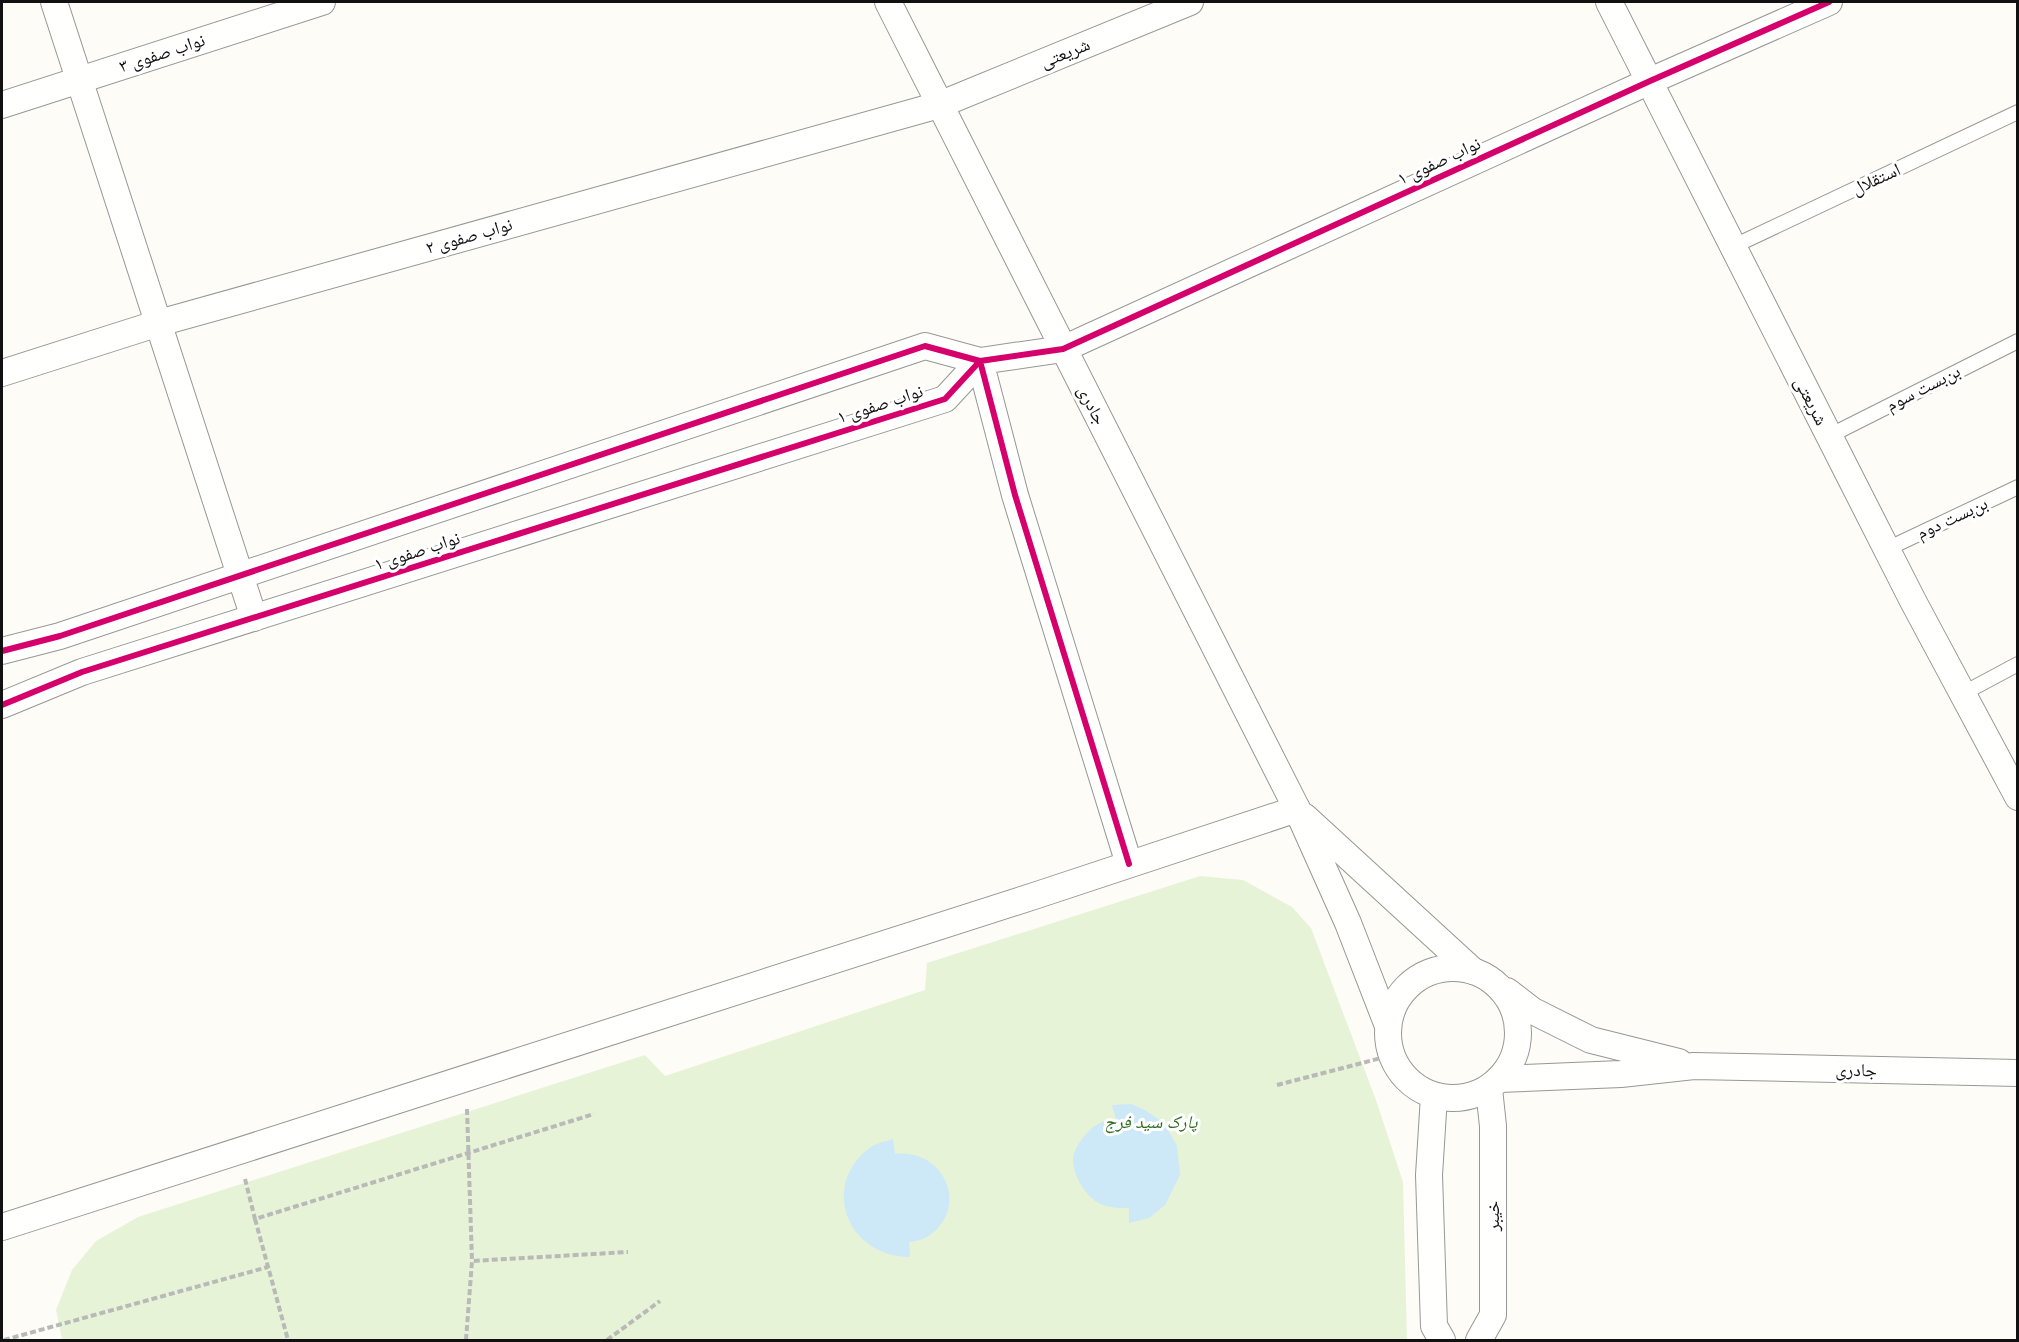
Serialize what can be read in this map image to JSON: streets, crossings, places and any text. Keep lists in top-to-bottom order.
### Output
{
  "streets": {
    "street": [
      "نواب صفوی ۳",
      "شریعتی",
      "نواب صفوی ۱",
      "نواب صفوی ۲",
      "جادری",
      "خیبر"
    ],
    "lane": ["استقلال", "بن‌بست‌ سوم", "بن‌بست‌ دوم"]
  },
  "crossings": [
    ["شریعتی", "نواب صفوی ۱"],
    ["شریعتی", "استقلال"],
    ["شریعتی", "نواب صفوی ۲"],
    ["شریعتی", "بن‌بست‌ سوم"],
    ["شریعتی", "جادری"],
    ["شریعتی", "بن‌بست‌ دوم"],
    ["نواب صفوی ۱", "جادری"],
    ["نواب صفوی ۲", "جادری"],
    ["جادری", "خیبر"]
  ],
  "parks": ["پارک سید فرج"]
}
